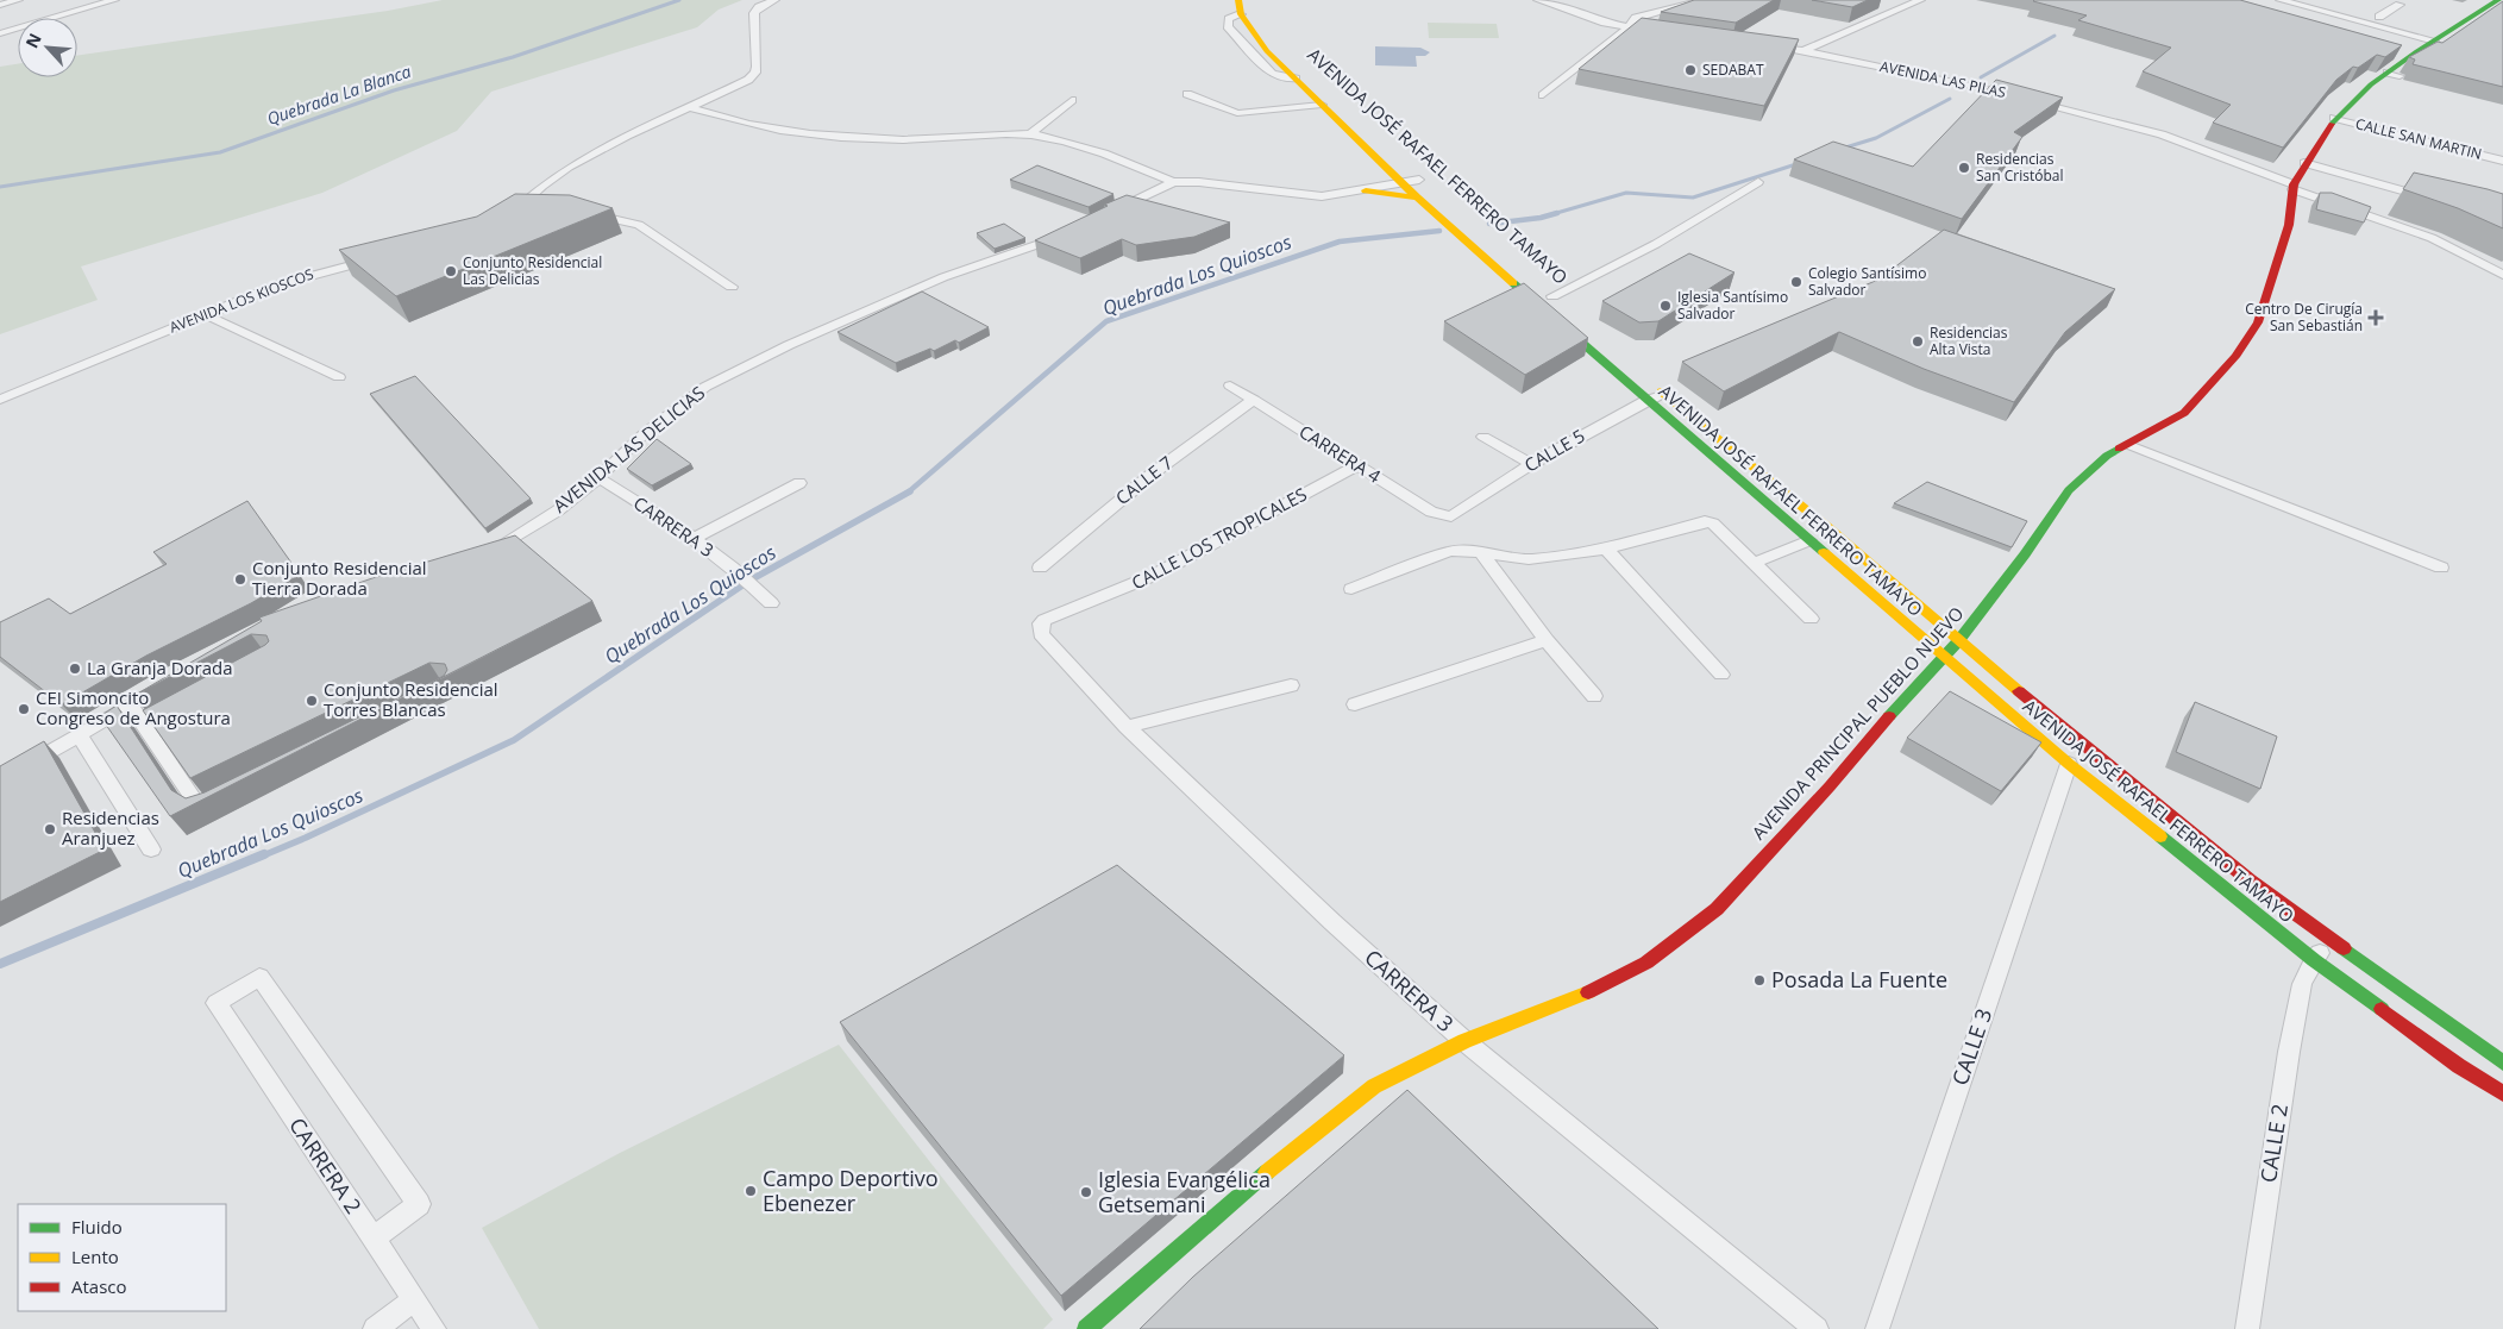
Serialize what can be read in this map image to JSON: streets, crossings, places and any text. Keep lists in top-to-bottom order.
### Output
{
  "streets": {
    "street": [
      "AVENIDA LAS PILAS",
      "CALLE SAN MARTIN",
      "AVENIDA JOSÉ RAFAEL FERRERO TAMAYO",
      "AVENIDA LOS KIOSCOS",
      "AVENIDA LAS DELICIAS",
      "CALLE 5",
      "CARRERA 4",
      "CALLE 7",
      "CARRERA 3",
      "CALLE LOS TROPICALES",
      "AVENIDA PRINCIPAL PUEBLO NUEVO",
      "CALLE 3",
      "CALLE 2",
      "CARRERA 2"
    ]
  },
  "crossings": [
    ["AVENIDA LAS PILAS", "AVENIDA PRINCIPAL PUEBLO NUEVO"],
    ["CALLE SAN MARTIN", "AVENIDA PRINCIPAL PUEBLO NUEVO"],
    ["AVENIDA JOSÉ RAFAEL FERRERO TAMAYO", "CALLE 5"],
    ["AVENIDA JOSÉ RAFAEL FERRERO TAMAYO", "AVENIDA PRINCIPAL PUEBLO NUEVO"],
    ["AVENIDA JOSÉ RAFAEL FERRERO TAMAYO", "CALLE 3"],
    ["AVENIDA JOSÉ RAFAEL FERRERO TAMAYO", "CALLE 2"],
    ["AVENIDA LAS DELICIAS", "CARRERA 3"],
    ["CALLE 5", "CARRERA 4"],
    ["CARRERA 4", "CALLE 7"],
    ["CARRERA 4", "CALLE LOS TROPICALES"],
    ["CARRERA 3", "CALLE LOS TROPICALES"],
    ["CARRERA 3", "AVENIDA PRINCIPAL PUEBLO NUEVO"]
  ],
  "water": ["Quebrada La Blanca", "Quebrada Los Quioscos"],
  "places": {
    "other": [
      "SEDABAT",
      "Residencias San Cristóbal",
      "Conjunto Residencial Las Delicias",
      "Colegio Santísimo Salvador",
      "Iglesia Santísimo Salvador",
      "Residencias Alta Vista",
      "Conjunto Residencial Tierra Dorada",
      "La Granja Dorada",
      "Conjunto Residencial Torres Blancas",
      "CEI Simoncito Congreso de Angostura",
      "Residencias Aranjuez",
      "Posada La Fuente",
      "Campo Deportivo Ebenezer",
      "Iglesia Evangélica Getsemani"
    ],
    "health": ["Centro De Cirugía San Sebastián"]
  },
  "legend": ["Fluido", "Lento", "Atasco"],
  "north": "top left"
}
